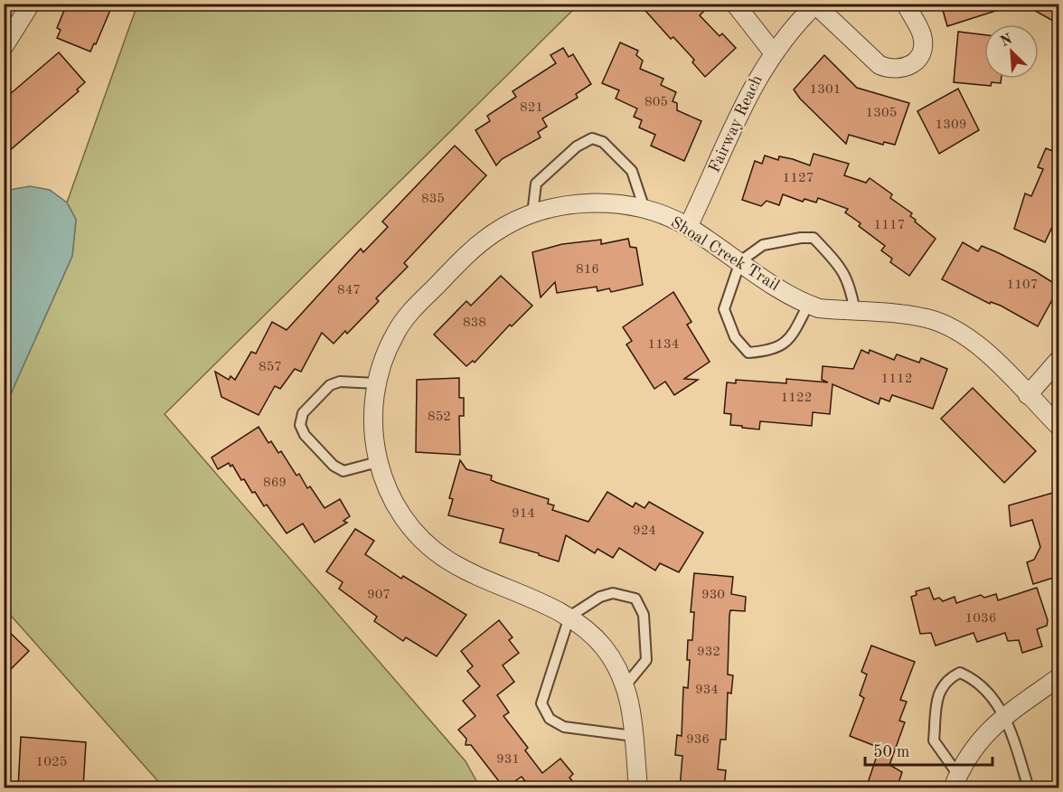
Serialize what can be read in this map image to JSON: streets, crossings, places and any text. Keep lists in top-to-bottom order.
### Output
{
  "streets": {
    "street": ["Fairway Reach", "Shoal Creek Trail"]
  },
  "crossings": [
    ["Fairway Reach", "Shoal Creek Trail"]
  ],
  "house_numbers": [
    "1301",
    "805",
    "821",
    "1305",
    "1309",
    "1127",
    "835",
    "1117",
    "816",
    "1107",
    "847",
    "838",
    "1134",
    "857",
    "1112",
    "1122",
    "852",
    "869",
    "914",
    "924",
    "907",
    "930",
    "1036",
    "932",
    "934",
    "936",
    "931",
    "1025"
  ],
  "scale_bar": "50 m",
  "north": "top left"
}
